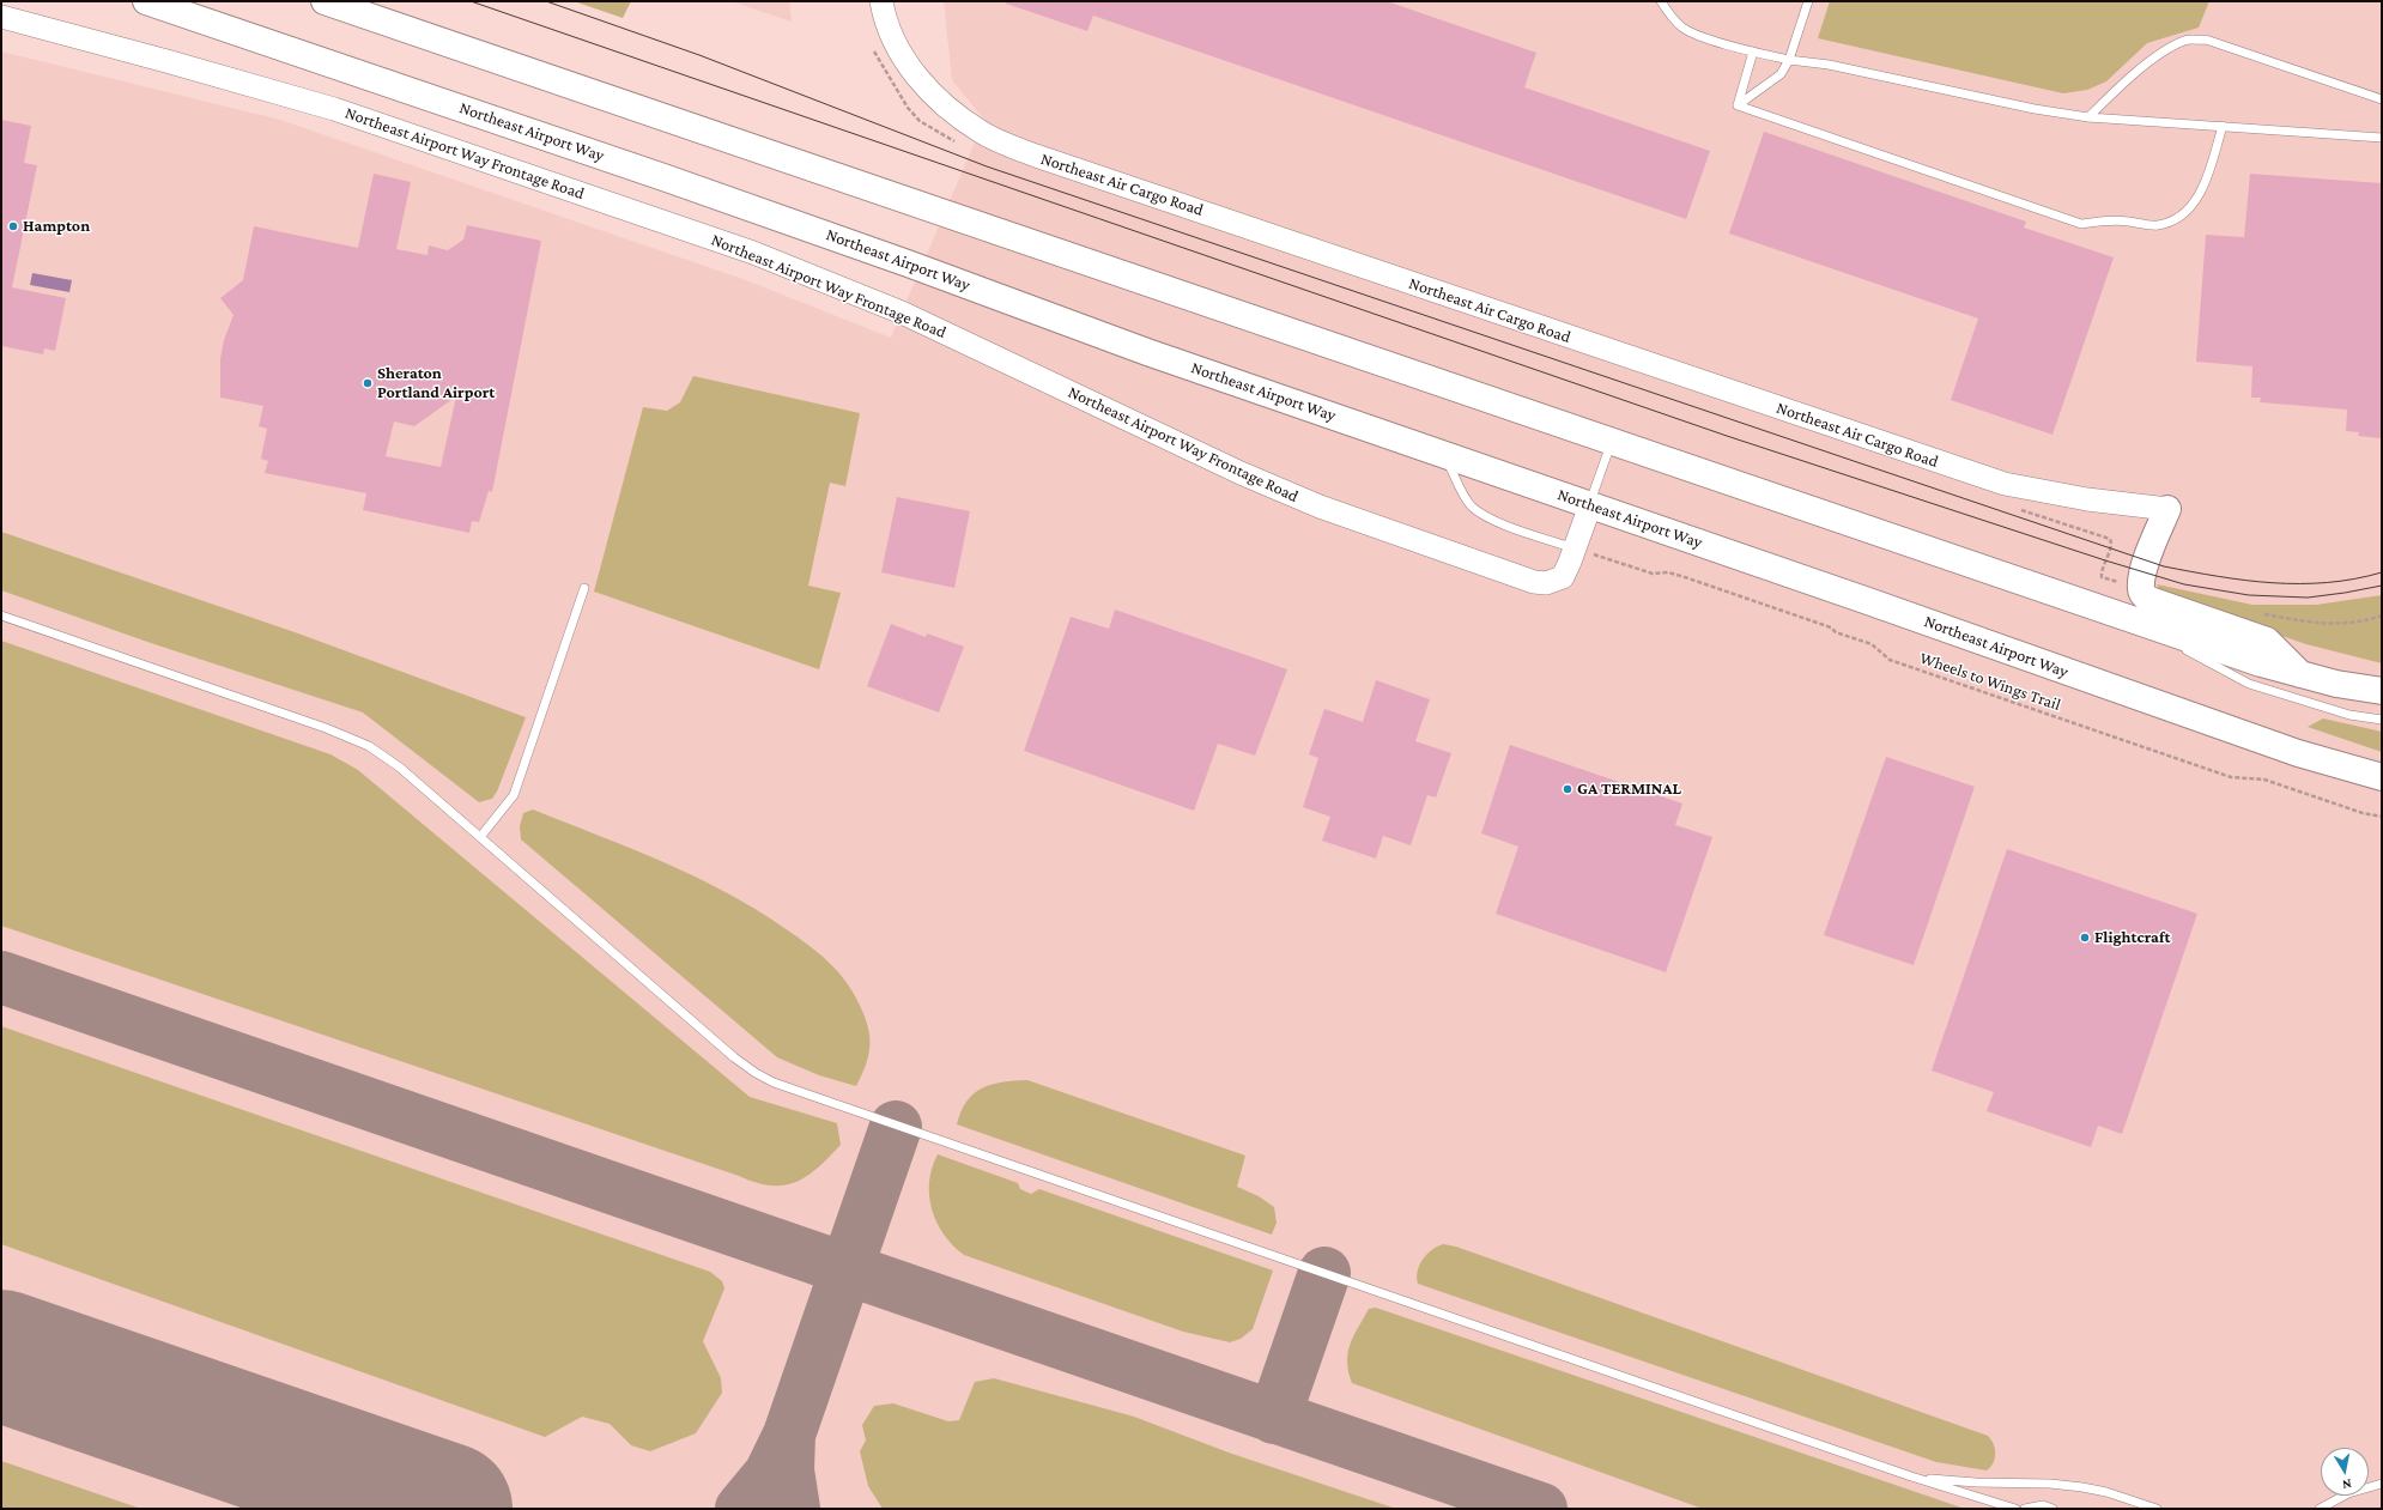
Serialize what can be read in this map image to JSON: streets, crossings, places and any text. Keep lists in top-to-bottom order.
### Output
{
  "streets": {
    "main road": ["Northeast Airport Way"],
    "street": ["Northeast Airport Way Frontage Road", "Northeast Air Cargo Road"],
    "path": ["Wheels to Wings Trail"]
  },
  "crossings": [
    ["Northeast Airport Way", "Northeast Airport Way Frontage Road"]
  ],
  "places": [
    "Hampton",
    "Sheraton Portland Airport",
    "GA TERMINAL",
    "Flightcraft"
  ],
  "north": "bottom"
}
